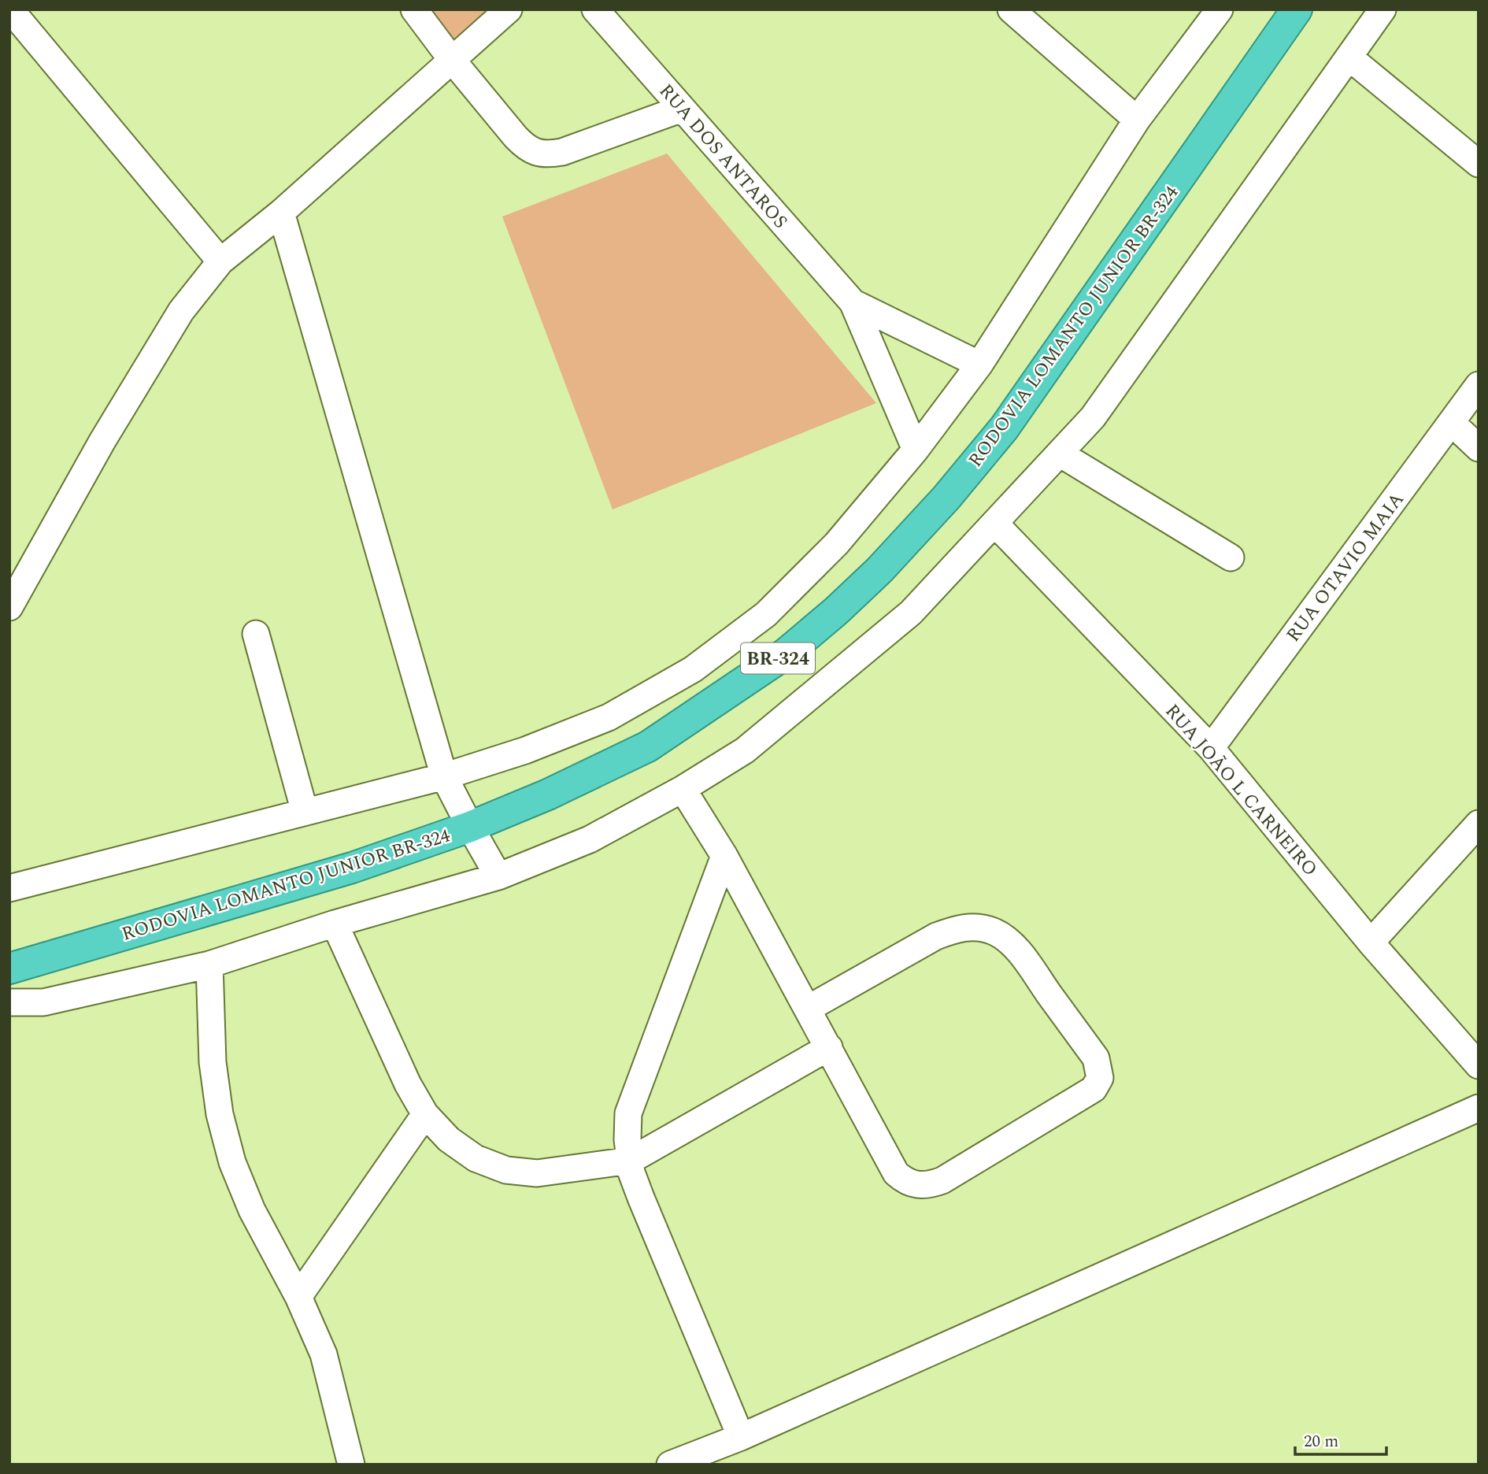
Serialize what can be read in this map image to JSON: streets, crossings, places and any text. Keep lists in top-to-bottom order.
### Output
{
  "streets": {
    "highway": ["RODOVIA LOMANTO JUNIOR BR-324", "BR-324"],
    "street": ["RUA DOS ANTAROS", "RUA OTAVIO MAIA", "RUA JOÃO L CARNEIRO"]
  },
  "crossings": [
    ["RUA OTAVIO MAIA", "RUA JOÃO L CARNEIRO"]
  ],
  "scale_bar": "20 m"
}
